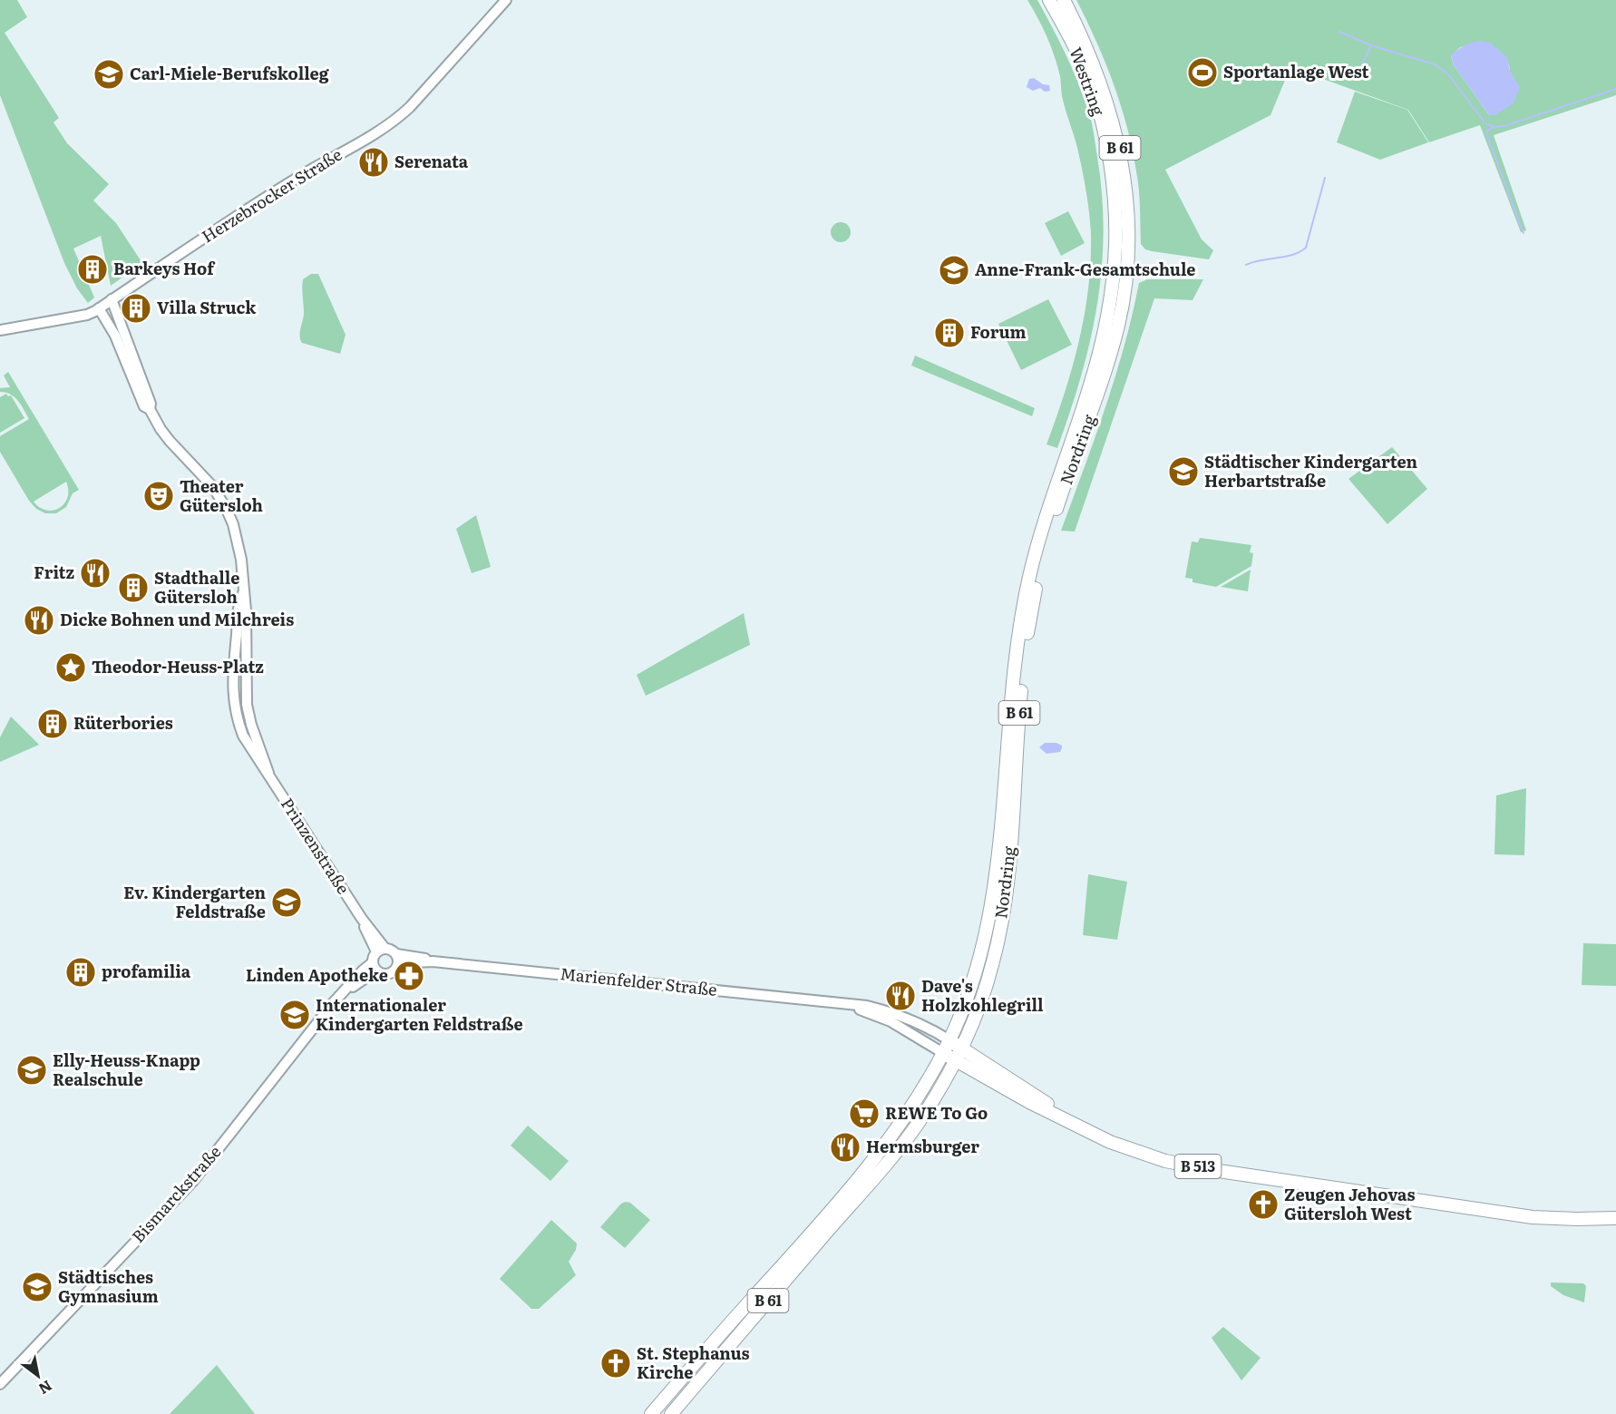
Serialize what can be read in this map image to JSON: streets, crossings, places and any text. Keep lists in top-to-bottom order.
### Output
{
  "streets": {
    "main road": [
      "Westring",
      "B 61",
      "Nordring",
      "Marienfelder Straße",
      "B 513"
    ],
    "street": ["Herzebrocker Straße", "Prinzenstraße", "Bismarckstraße"]
  },
  "crossings": [
    ["Westring", "Nordring"],
    ["Nordring", "Marienfelder Straße"],
    ["Prinzenstraße", "Marienfelder Straße"],
    ["Prinzenstraße", "Bismarckstraße"],
    ["Marienfelder Straße", "Bismarckstraße"]
  ],
  "places": {
    "sports": ["Sportanlage West"],
    "school or university": [
      "Carl-Miele-Berufskolleg",
      "Anne-Frank-Gesamtschule",
      "Städtischer Kindergarten Herbartstraße",
      "Ev. Kindergarten Feldstraße",
      "Internationaler Kindergarten Feldstraße",
      "Elly-Heuss-Knapp Realschule",
      "Städtisches Gymnasium"
    ],
    "restaurant": [
      "Serenata",
      "Fritz",
      "Dicke Bohnen und Milchreis",
      "Dave's Holzkohlegrill",
      "Hermsburger"
    ],
    "building": [
      "Barkeys Hof",
      "Villa Struck",
      "Forum",
      "Stadthalle Gütersloh",
      "Rüterbories",
      "profamilia"
    ],
    "theatre": ["Theater Gütersloh"],
    "place": ["Theodor-Heuss-Platz"],
    "pharmacy": ["Linden Apotheke"],
    "supermarket": ["REWE To Go"],
    "church": ["Zeugen Jehovas Gütersloh West", "St. Stephanus Kirche"]
  },
  "north": "bottom right"
}
